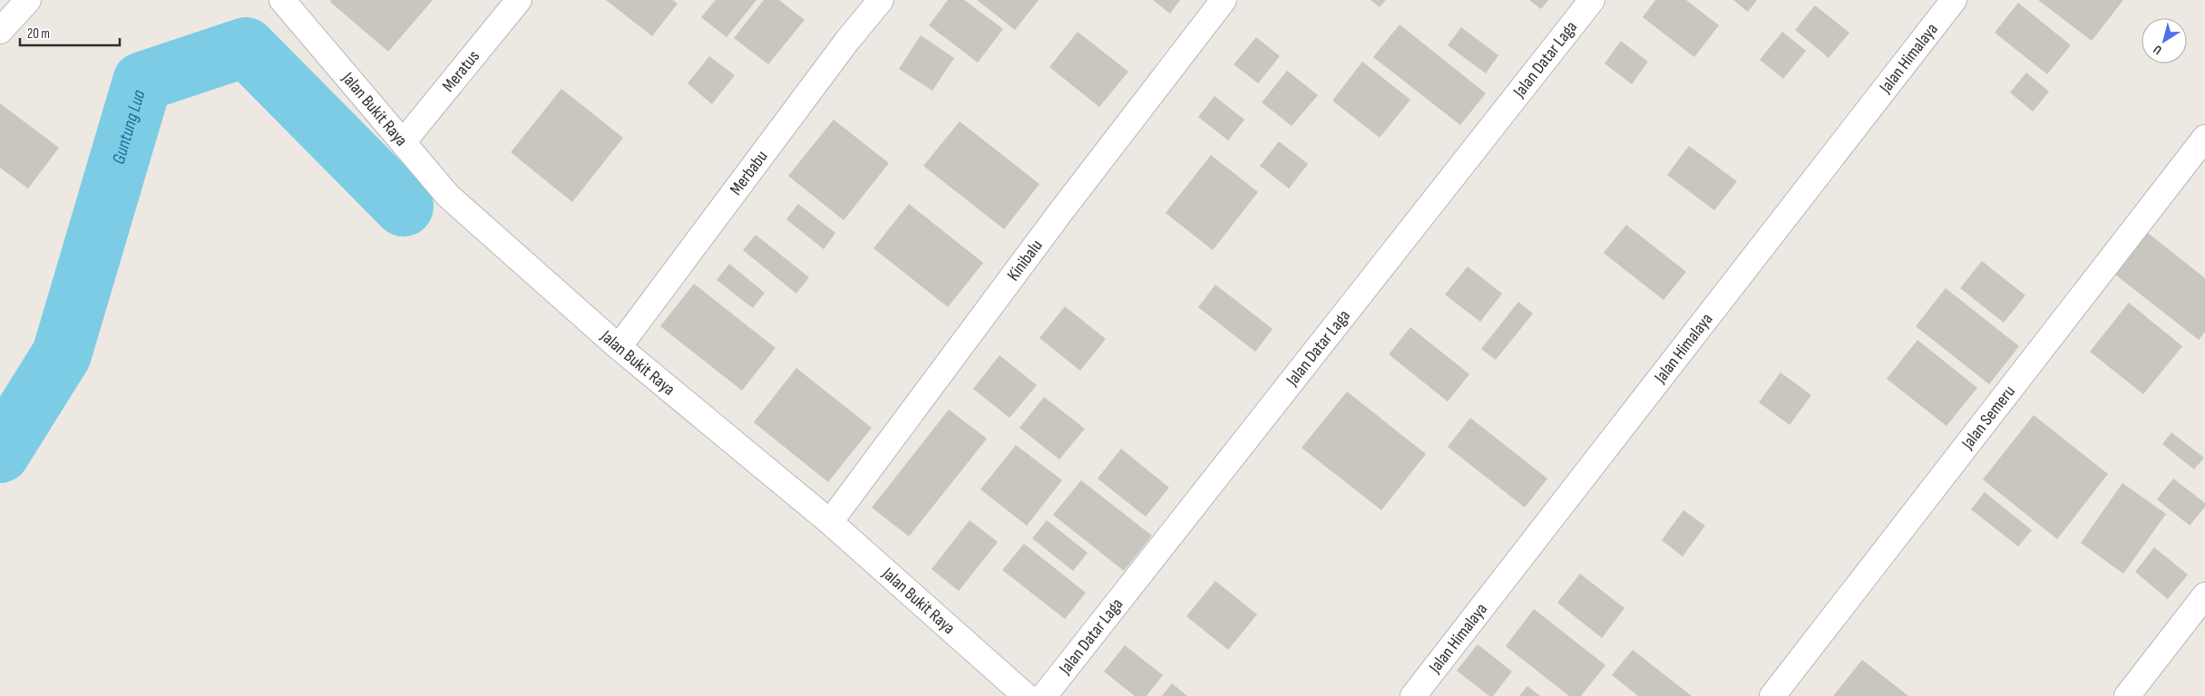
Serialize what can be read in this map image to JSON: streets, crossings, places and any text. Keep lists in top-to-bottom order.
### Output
{
  "streets": {
    "street": [
      "Jalan Himalaya",
      "Jalan Datar Laga",
      "Meratus",
      "Jalan Bukit Raya",
      "Merbabu",
      "Kinibalu",
      "Jalan Semeru"
    ]
  },
  "crossings": [
    ["Meratus", "Jalan Bukit Raya"],
    ["Jalan Bukit Raya", "Merbabu"],
    ["Jalan Bukit Raya", "Kinibalu"]
  ],
  "water": ["Guntung Lua"],
  "scale_bar": "20 m",
  "north": "bottom left"
}
